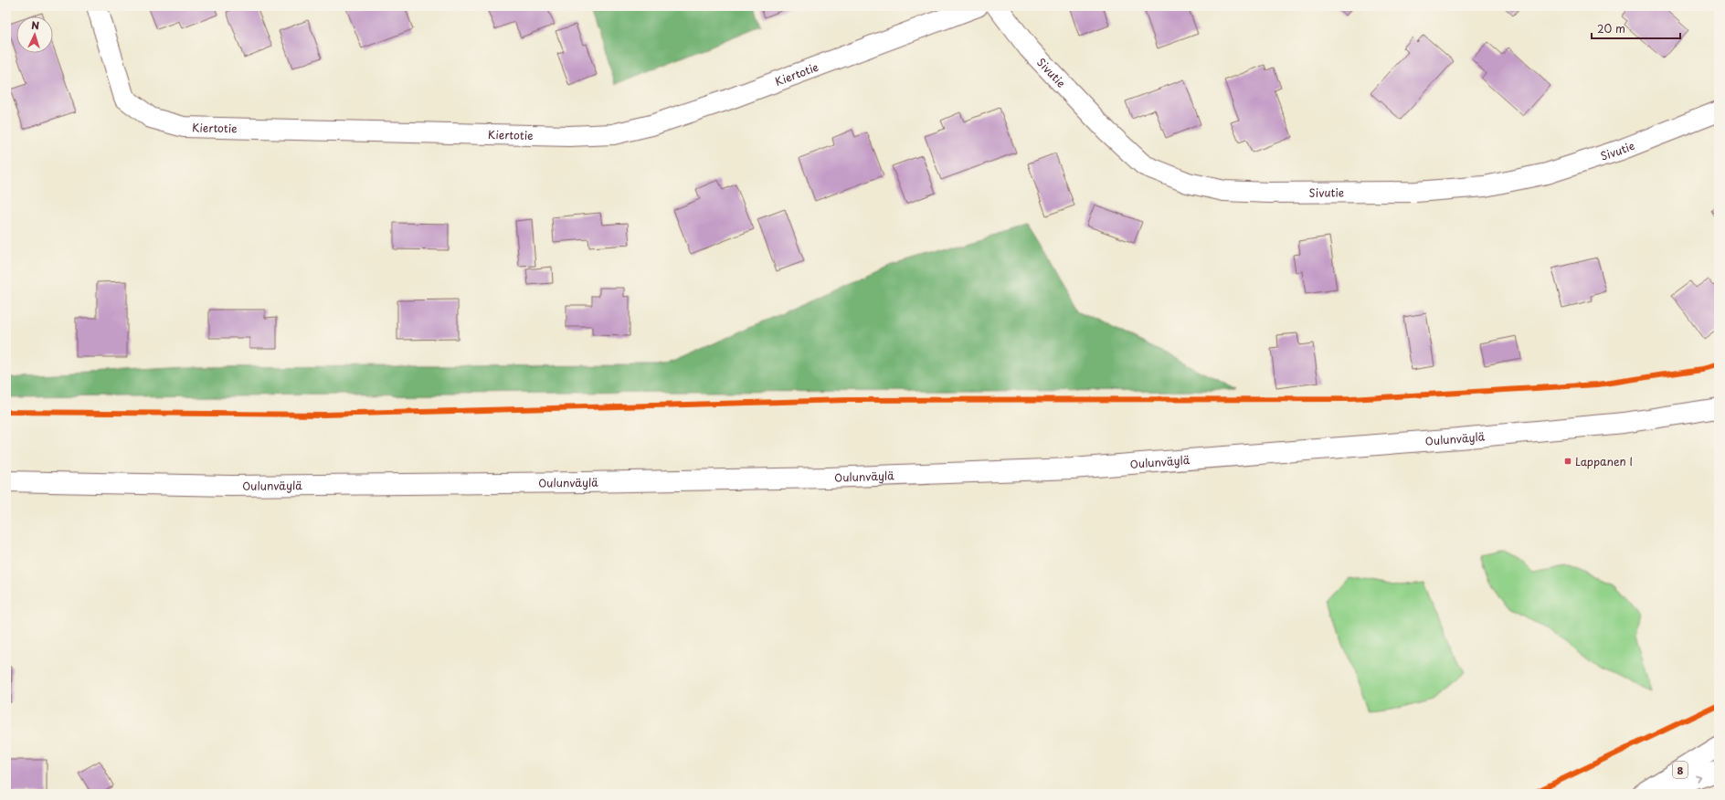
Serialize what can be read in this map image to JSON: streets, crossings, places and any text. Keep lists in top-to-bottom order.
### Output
{
  "streets": {
    "main road": [
      "Sivutie",
      "Kiertotie",
      "Oulunväylä",
      "8"
    ]
  },
  "places": {
    "transit": ["Lappanen I"]
  },
  "scale_bar": "20 m",
  "north": "top"
}
